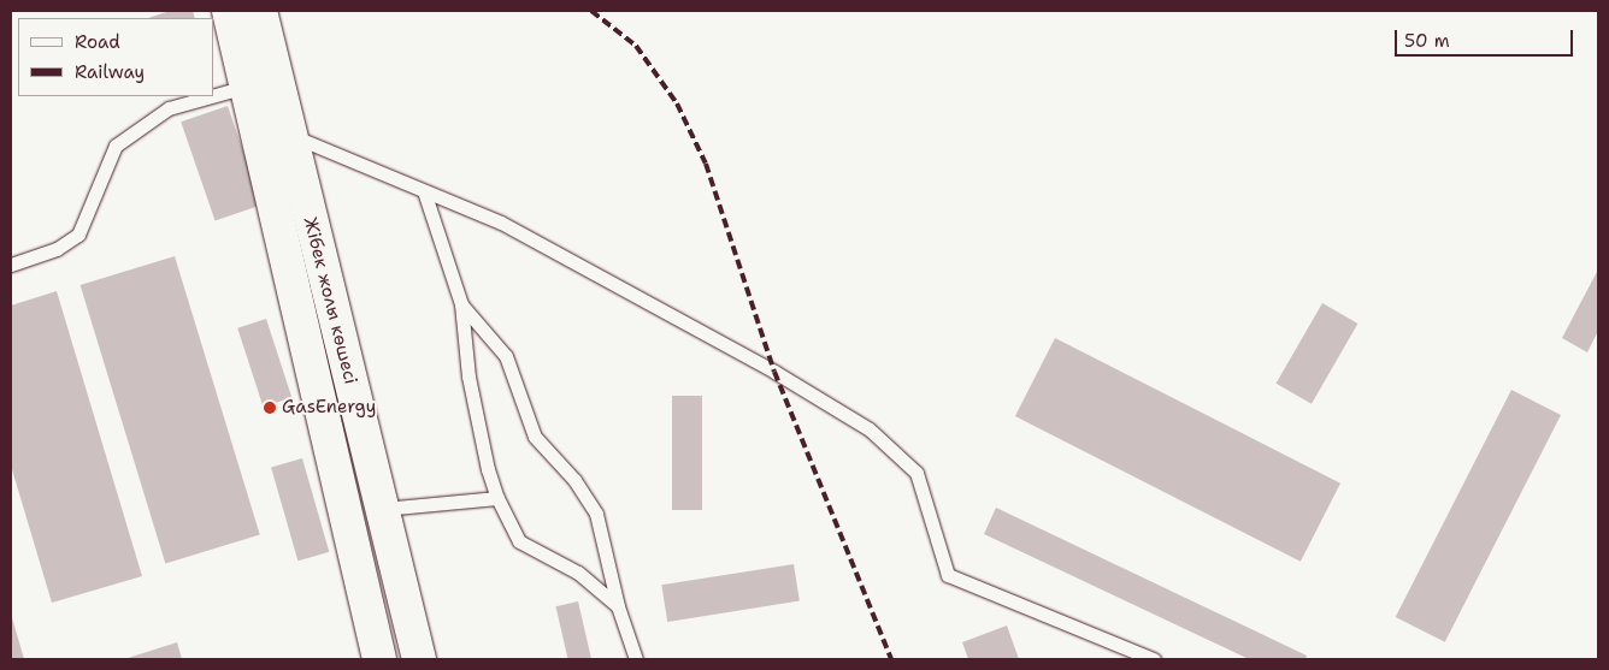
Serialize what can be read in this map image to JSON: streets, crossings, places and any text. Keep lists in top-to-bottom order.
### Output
{
  "streets": {
    "main road": ["Жібек жолы көшесі"]
  },
  "places": ["GasEnergy"],
  "legend": ["Road", "Railway"],
  "scale_bar": "50 m"
}
